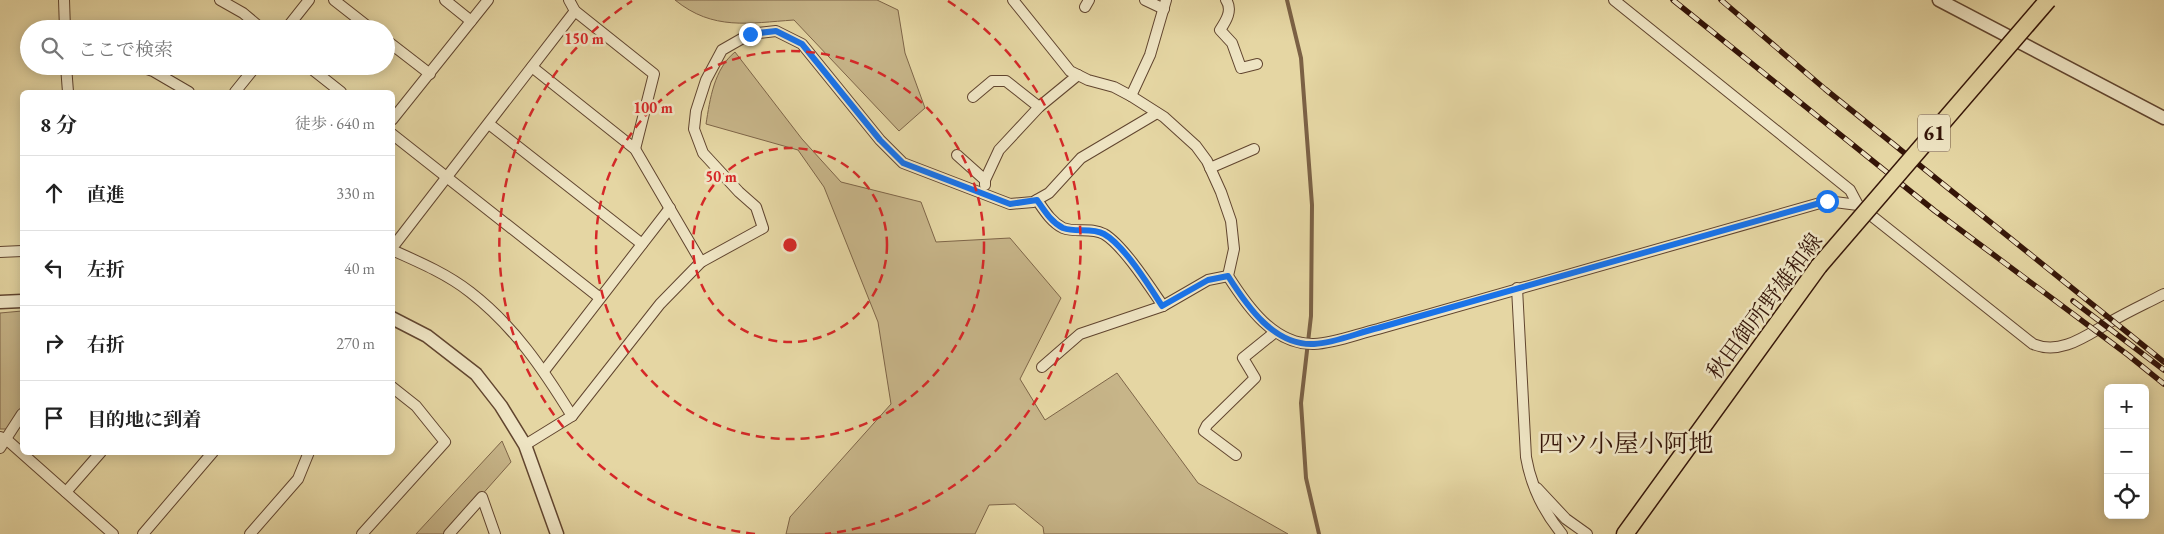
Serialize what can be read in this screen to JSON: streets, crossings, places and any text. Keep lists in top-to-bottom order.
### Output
{
  "streets": {
    "main road": ["61", "秋田御所野雄和線"]
  },
  "districts": ["四ツ小屋小阿地"],
  "page": {
    "search": "ここで検索",
    "heading": ["8 分", "徒歩 · 640 m"],
    "list": [
      ["直進", "330 m"],
      ["左折", "40 m"],
      ["右折", "270 m"],
      "目的地に到着"
    ],
    "map_buttons": ["+", "−"]
  },
  "rings": ["150 m", "100 m", "50 m"]
}
